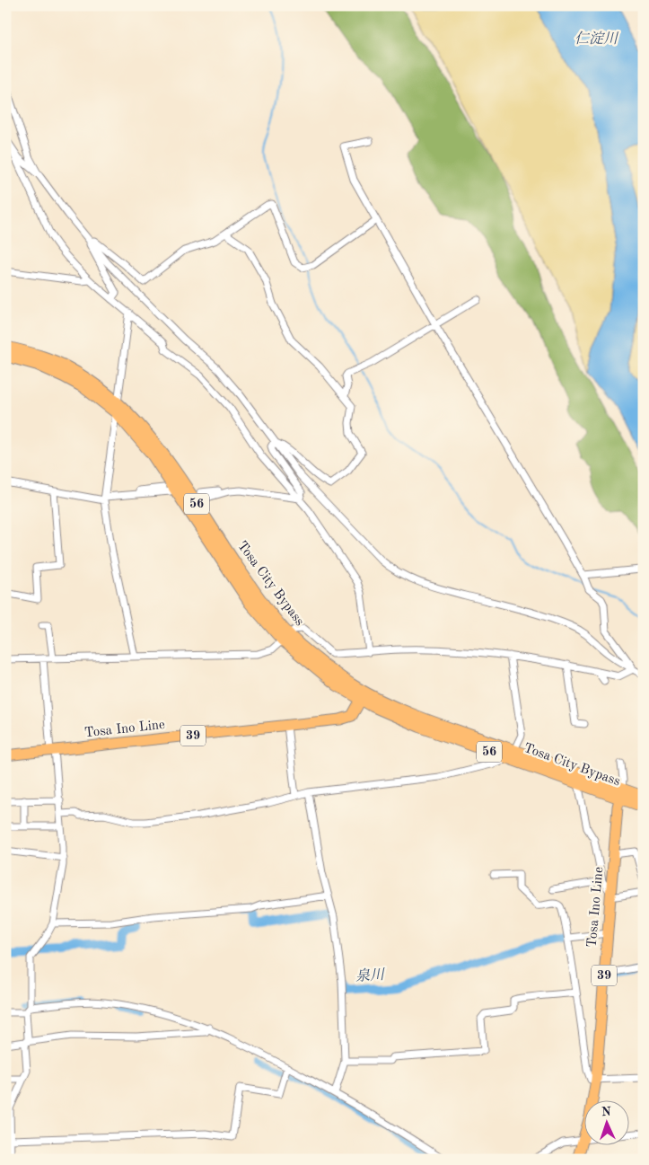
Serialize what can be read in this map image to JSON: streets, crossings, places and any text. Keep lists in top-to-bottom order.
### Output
{
  "streets": {
    "highway": ["56", "Tosa City Bypass"],
    "main road": ["Tosa Ino Line", "39"]
  },
  "crossings": [
    ["Tosa City Bypass", "Tosa Ino Line"]
  ],
  "water": ["仁淀川", "泉川"],
  "north": "top"
}
